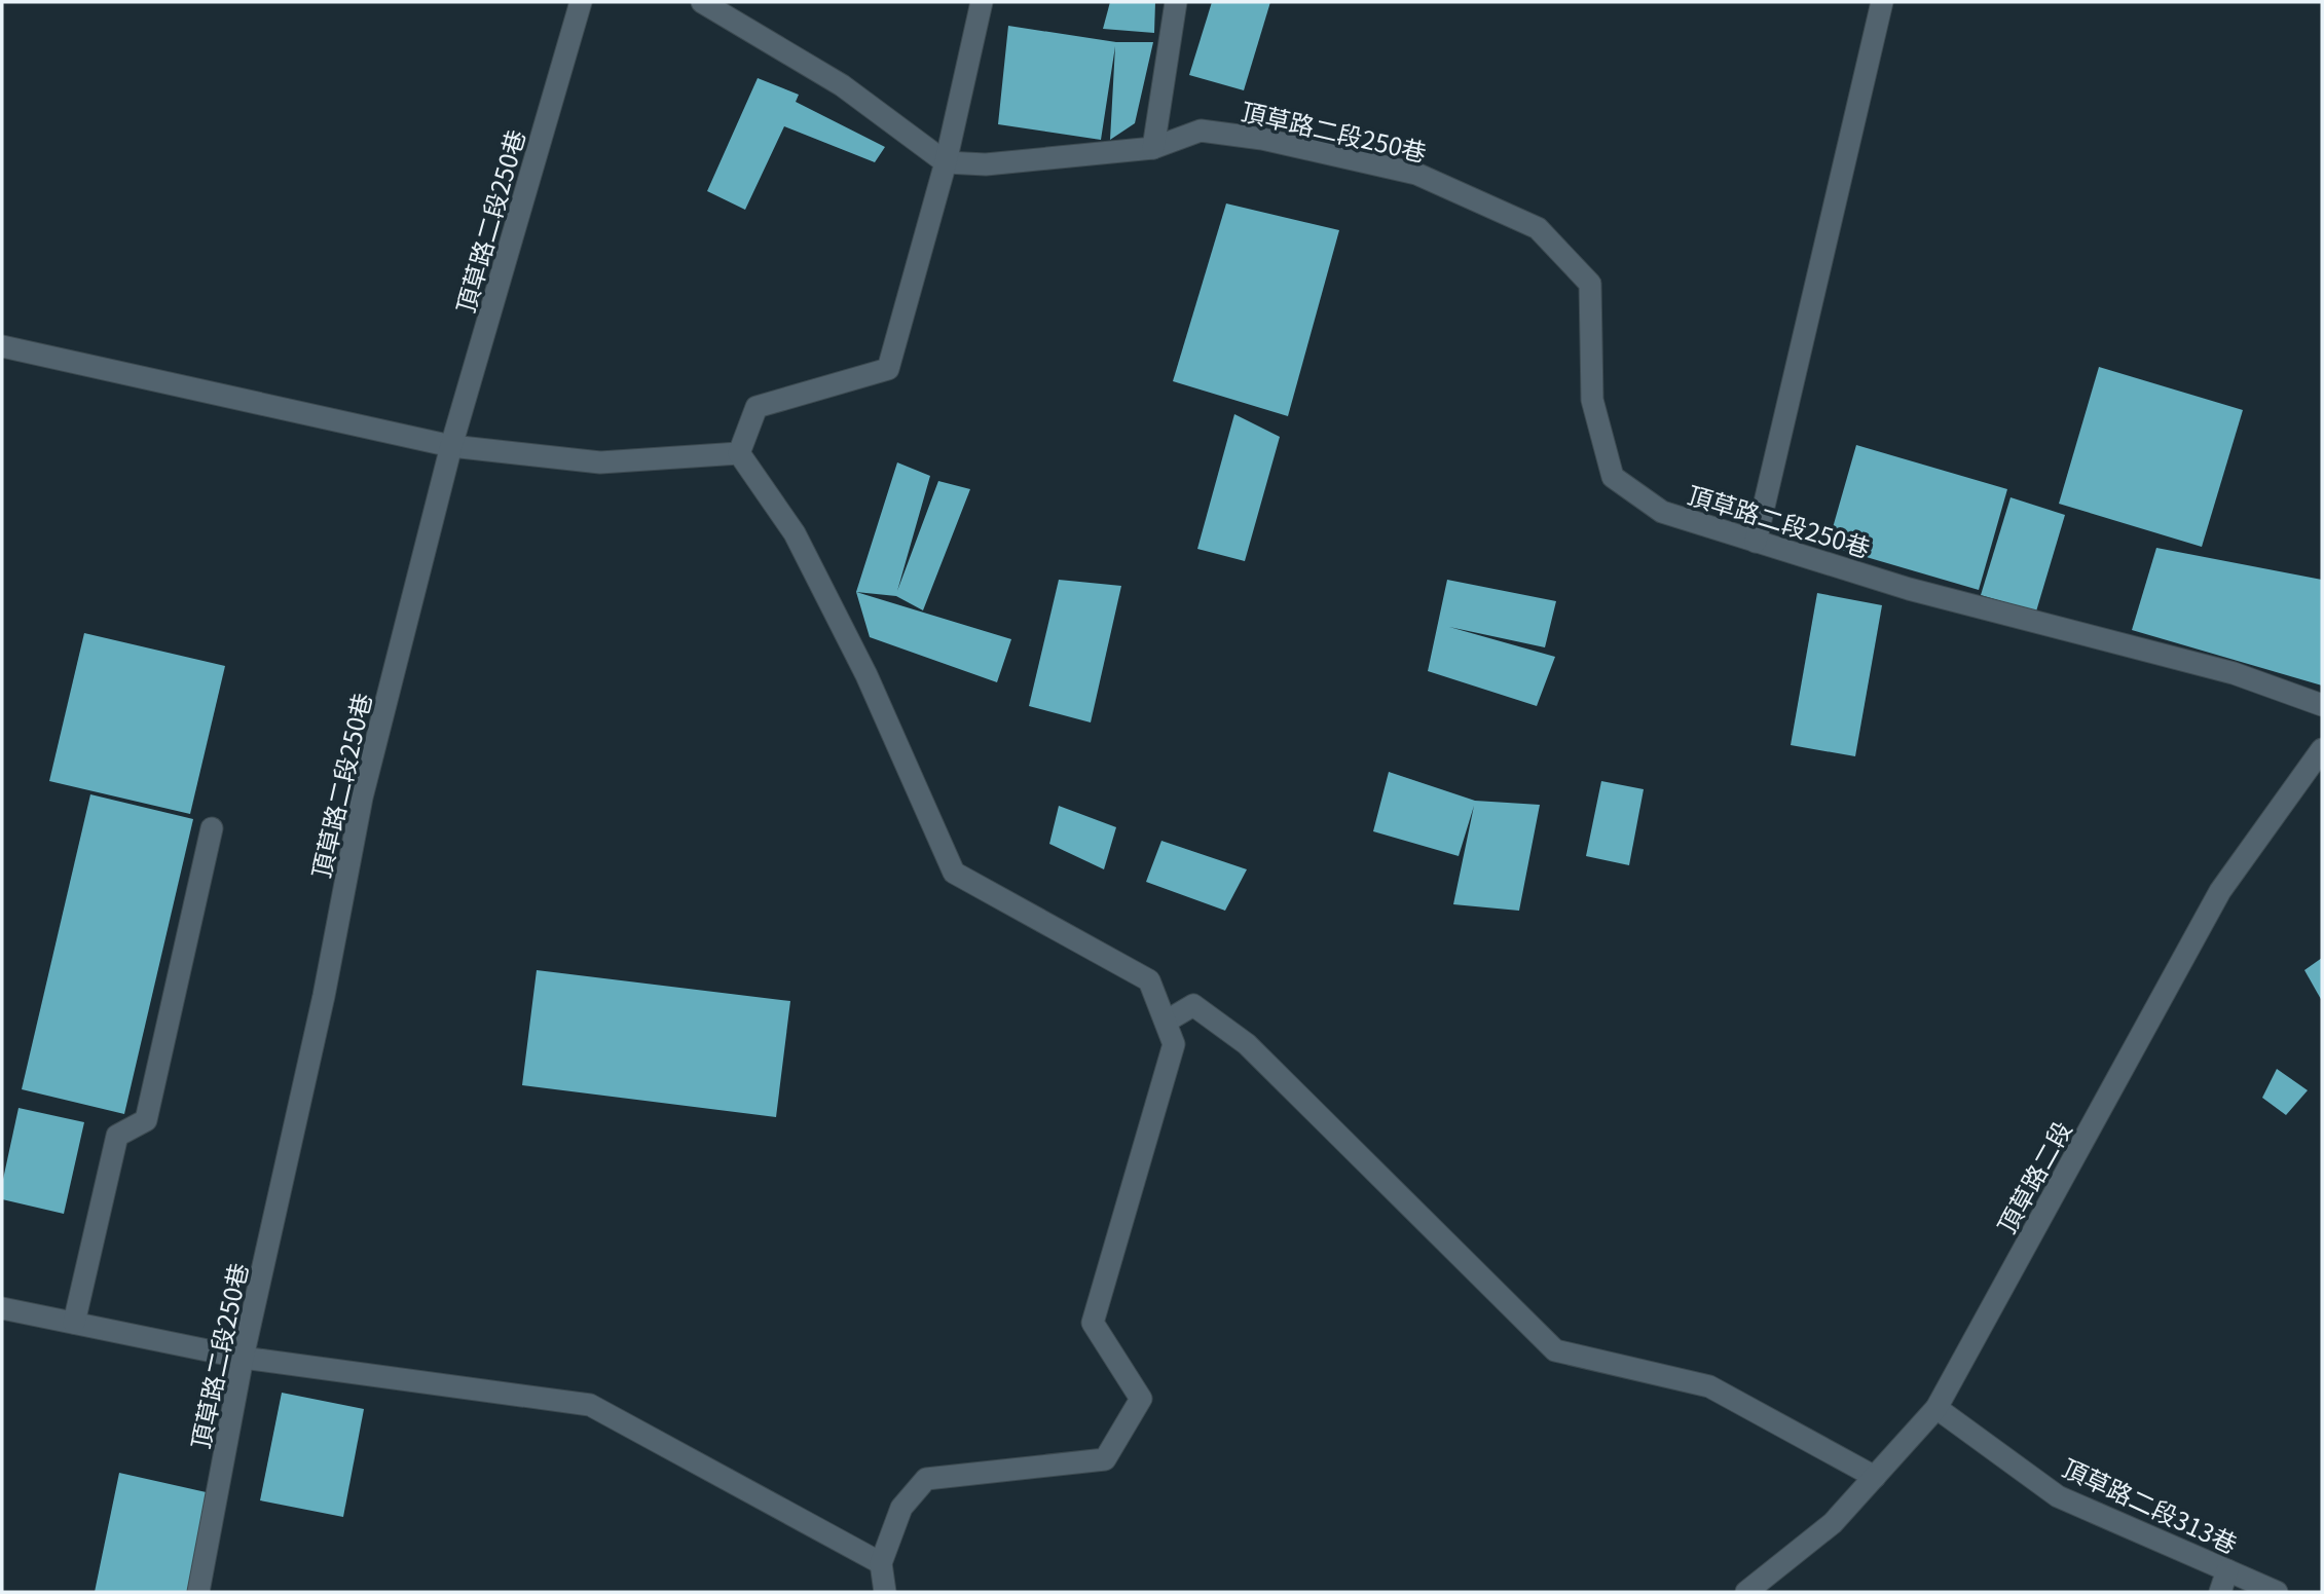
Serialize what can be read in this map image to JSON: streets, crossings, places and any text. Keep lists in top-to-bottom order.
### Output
{
  "streets": {
    "street": ["頂草路二段250巷", "頂草路二段", "頂草路二段313巷"]
  },
  "crossings": [
    ["頂草路二段", "頂草路二段313巷"]
  ]
}
